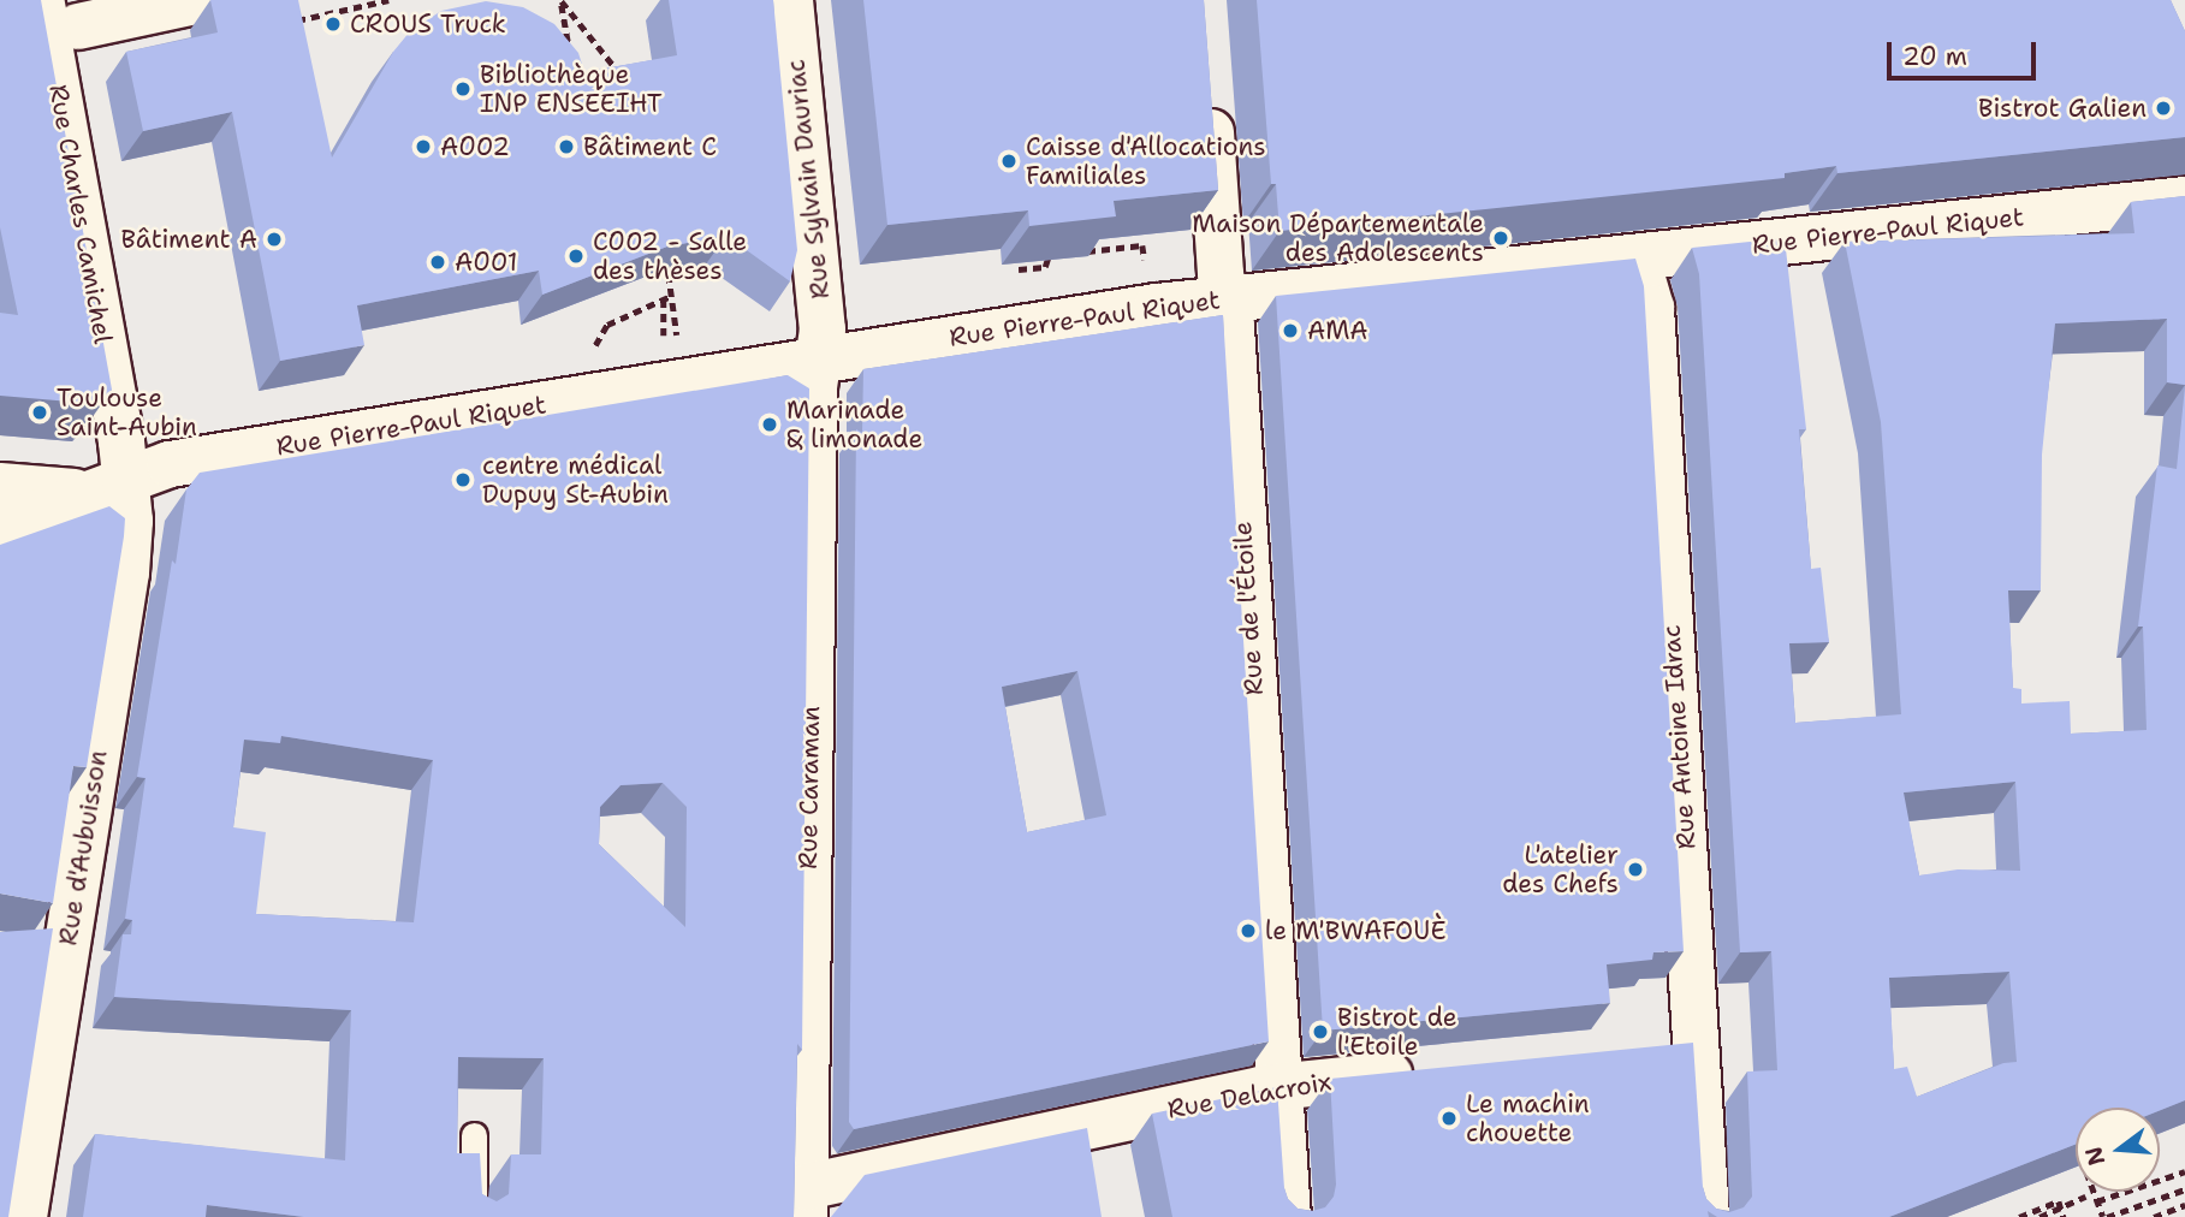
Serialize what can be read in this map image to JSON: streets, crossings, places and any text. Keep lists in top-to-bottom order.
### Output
{
  "streets": {
    "street": [
      "Rue Sylvain Dauriac",
      "Rue Charles Camichel",
      "Rue Pierre-Paul Riquet",
      "Rue de l'Étoile",
      "Rue Antoine Idrac",
      "Rue Caraman",
      "Rue d'Aubuisson",
      "Rue Delacroix"
    ]
  },
  "crossings": [
    ["Rue Sylvain Dauriac", "Rue Pierre-Paul Riquet"],
    ["Rue Sylvain Dauriac", "Rue Caraman"],
    ["Rue Charles Camichel", "Rue Pierre-Paul Riquet"],
    ["Rue Charles Camichel", "Rue d'Aubuisson"],
    ["Rue Pierre-Paul Riquet", "Rue de l'Étoile"],
    ["Rue Pierre-Paul Riquet", "Rue Antoine Idrac"],
    ["Rue Pierre-Paul Riquet", "Rue Caraman"],
    ["Rue Pierre-Paul Riquet", "Rue d'Aubuisson"],
    ["Rue de l'Étoile", "Rue Delacroix"],
    ["Rue Caraman", "Rue Delacroix"]
  ],
  "places": [
    "CROUS Truck",
    "Bibliothèque INP ENSEEIHT",
    "Bistrot Galien",
    "A002",
    "Bâtiment C",
    "Caisse d'Allocations Familiales",
    "Maison Départementale des Adolescents",
    "Bâtiment A",
    "C002 - Salle des thèses",
    "A001",
    "AMA",
    "Toulouse Saint-Aubin",
    "Marinade & limonade",
    "centre médical Dupuy St-Aubin",
    "L'atelier des Chefs",
    "le M'BWAFOUÈ",
    "Bistrot de l'Etoile",
    "Le machin chouette"
  ],
  "scale_bar": "20 m",
  "north": "left"
}
